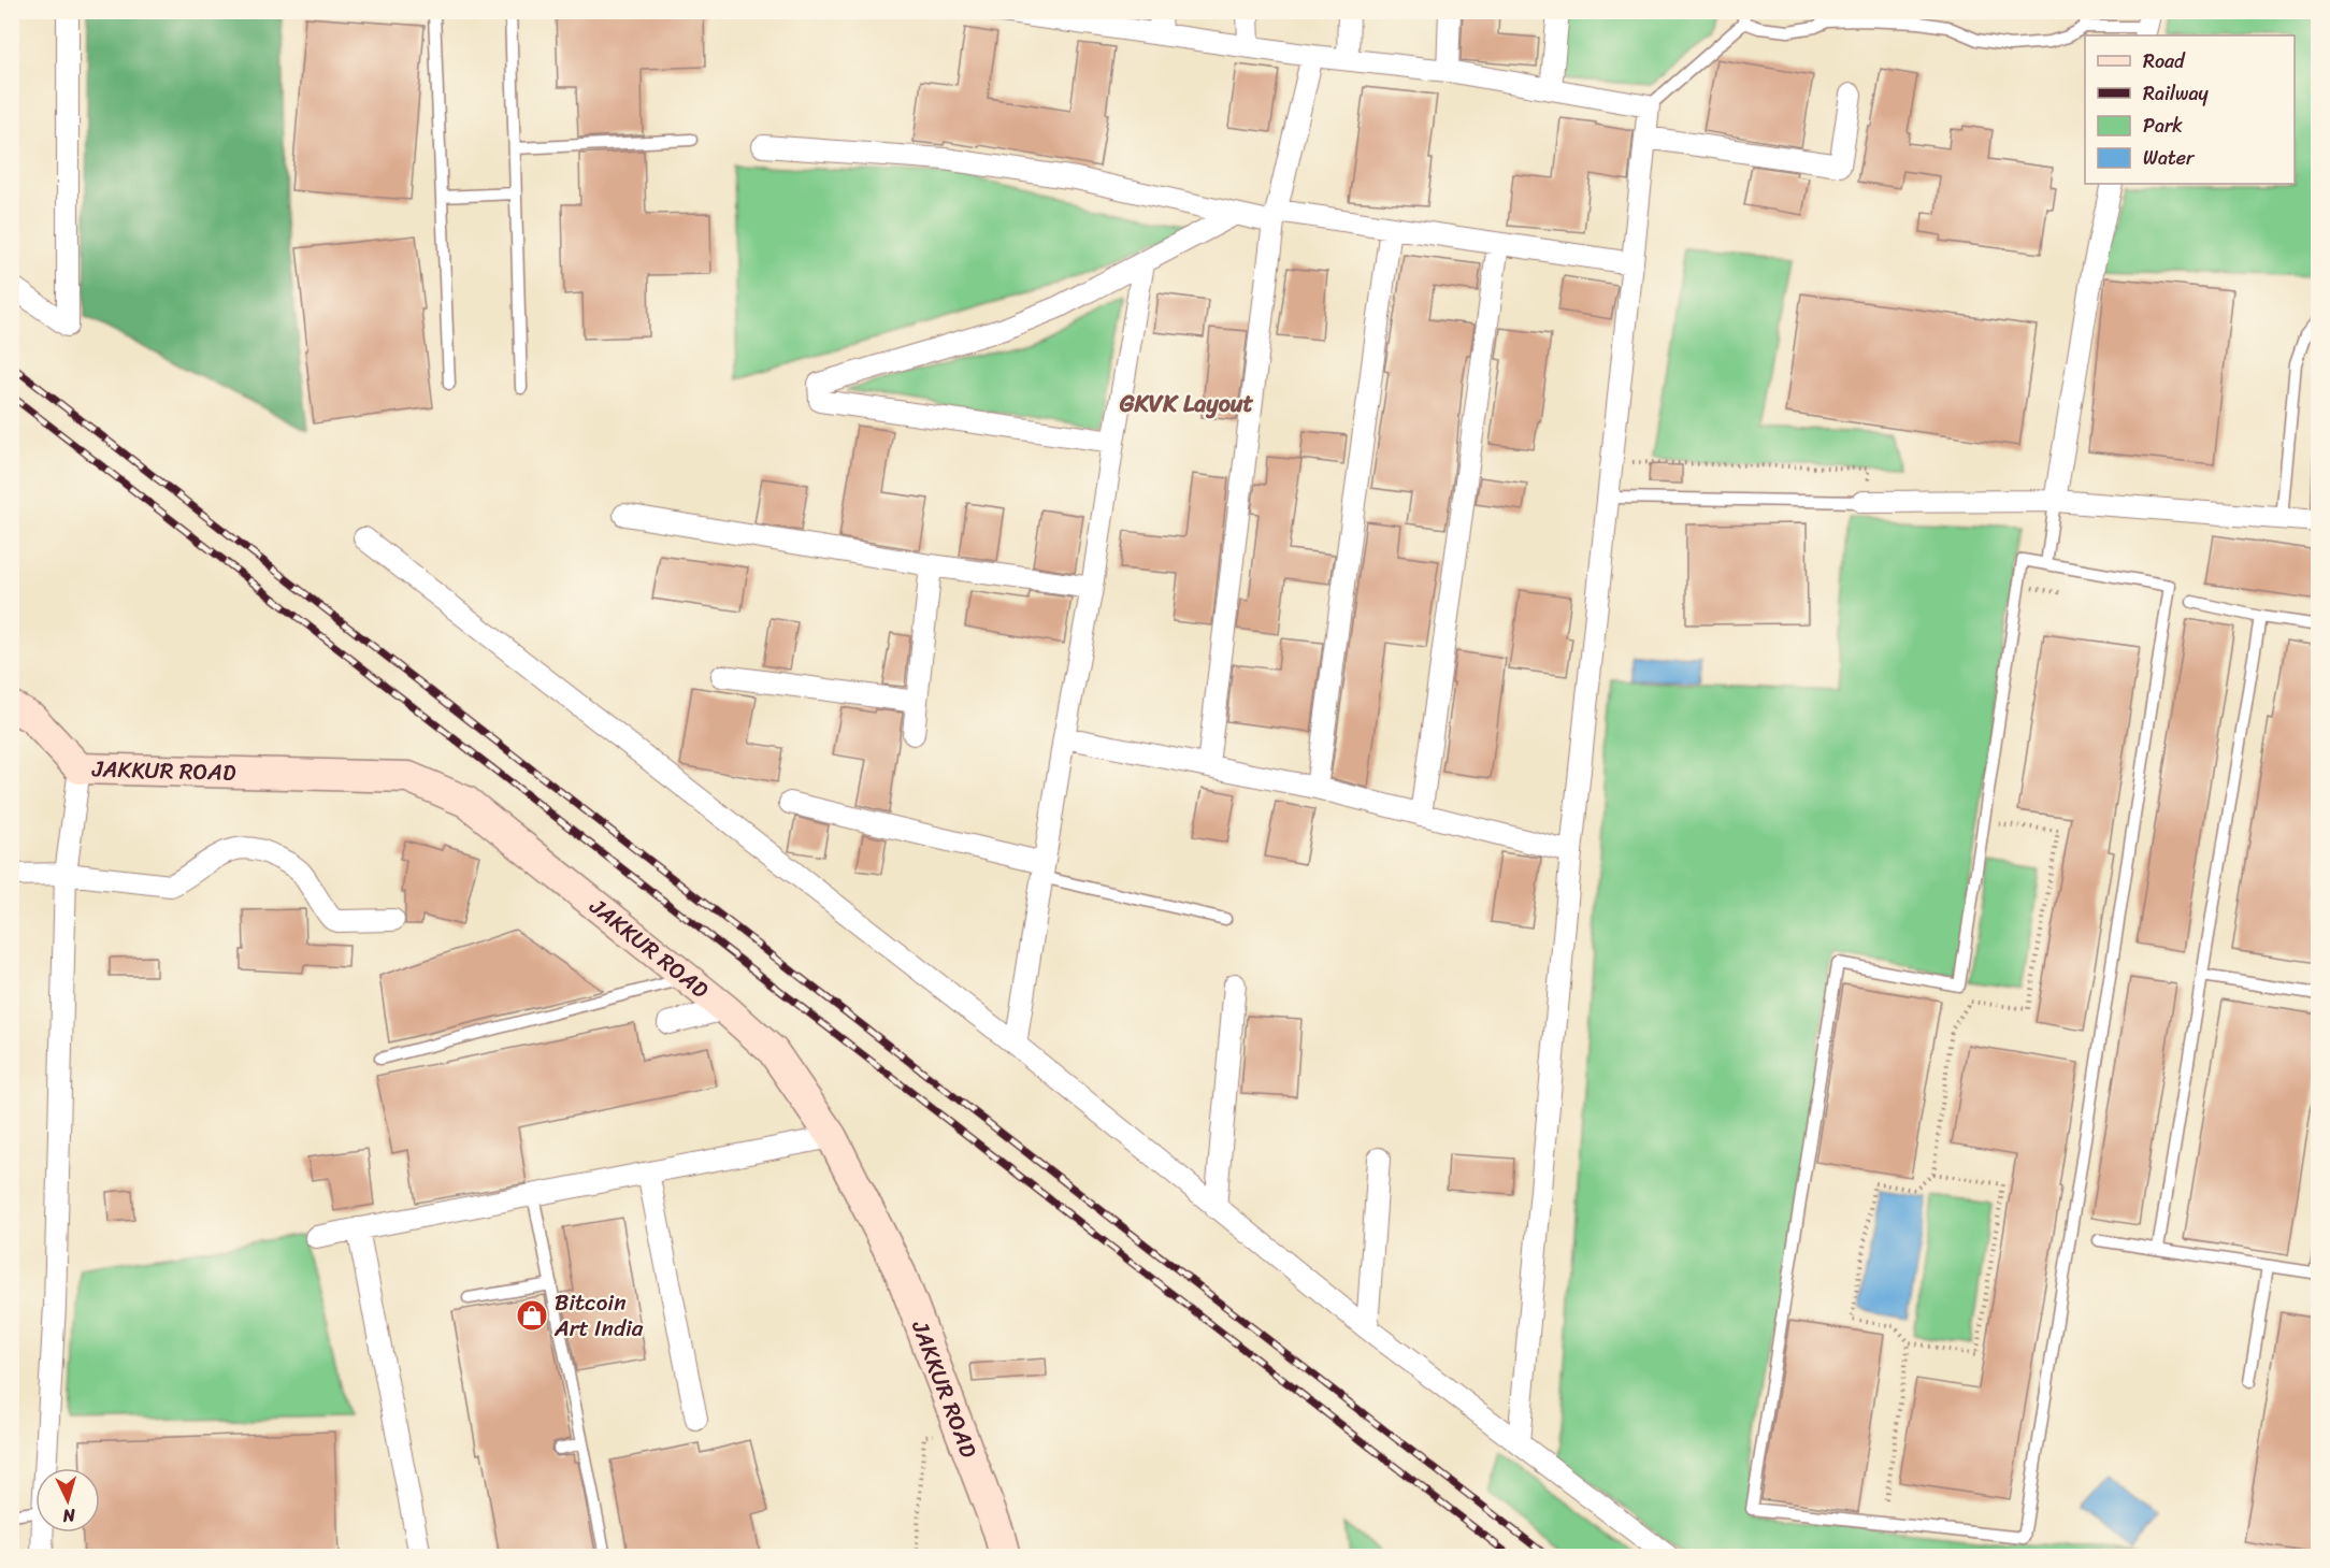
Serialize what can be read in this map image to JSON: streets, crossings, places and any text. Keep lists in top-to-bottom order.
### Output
{
  "streets": {
    "street": ["JAKKUR ROAD"]
  },
  "districts": ["GKVK Layout"],
  "places": {
    "shop": ["Bitcoin Art India"]
  },
  "legend": [
    "Road",
    "Railway",
    "Park",
    "Water"
  ],
  "north": "bottom"
}
